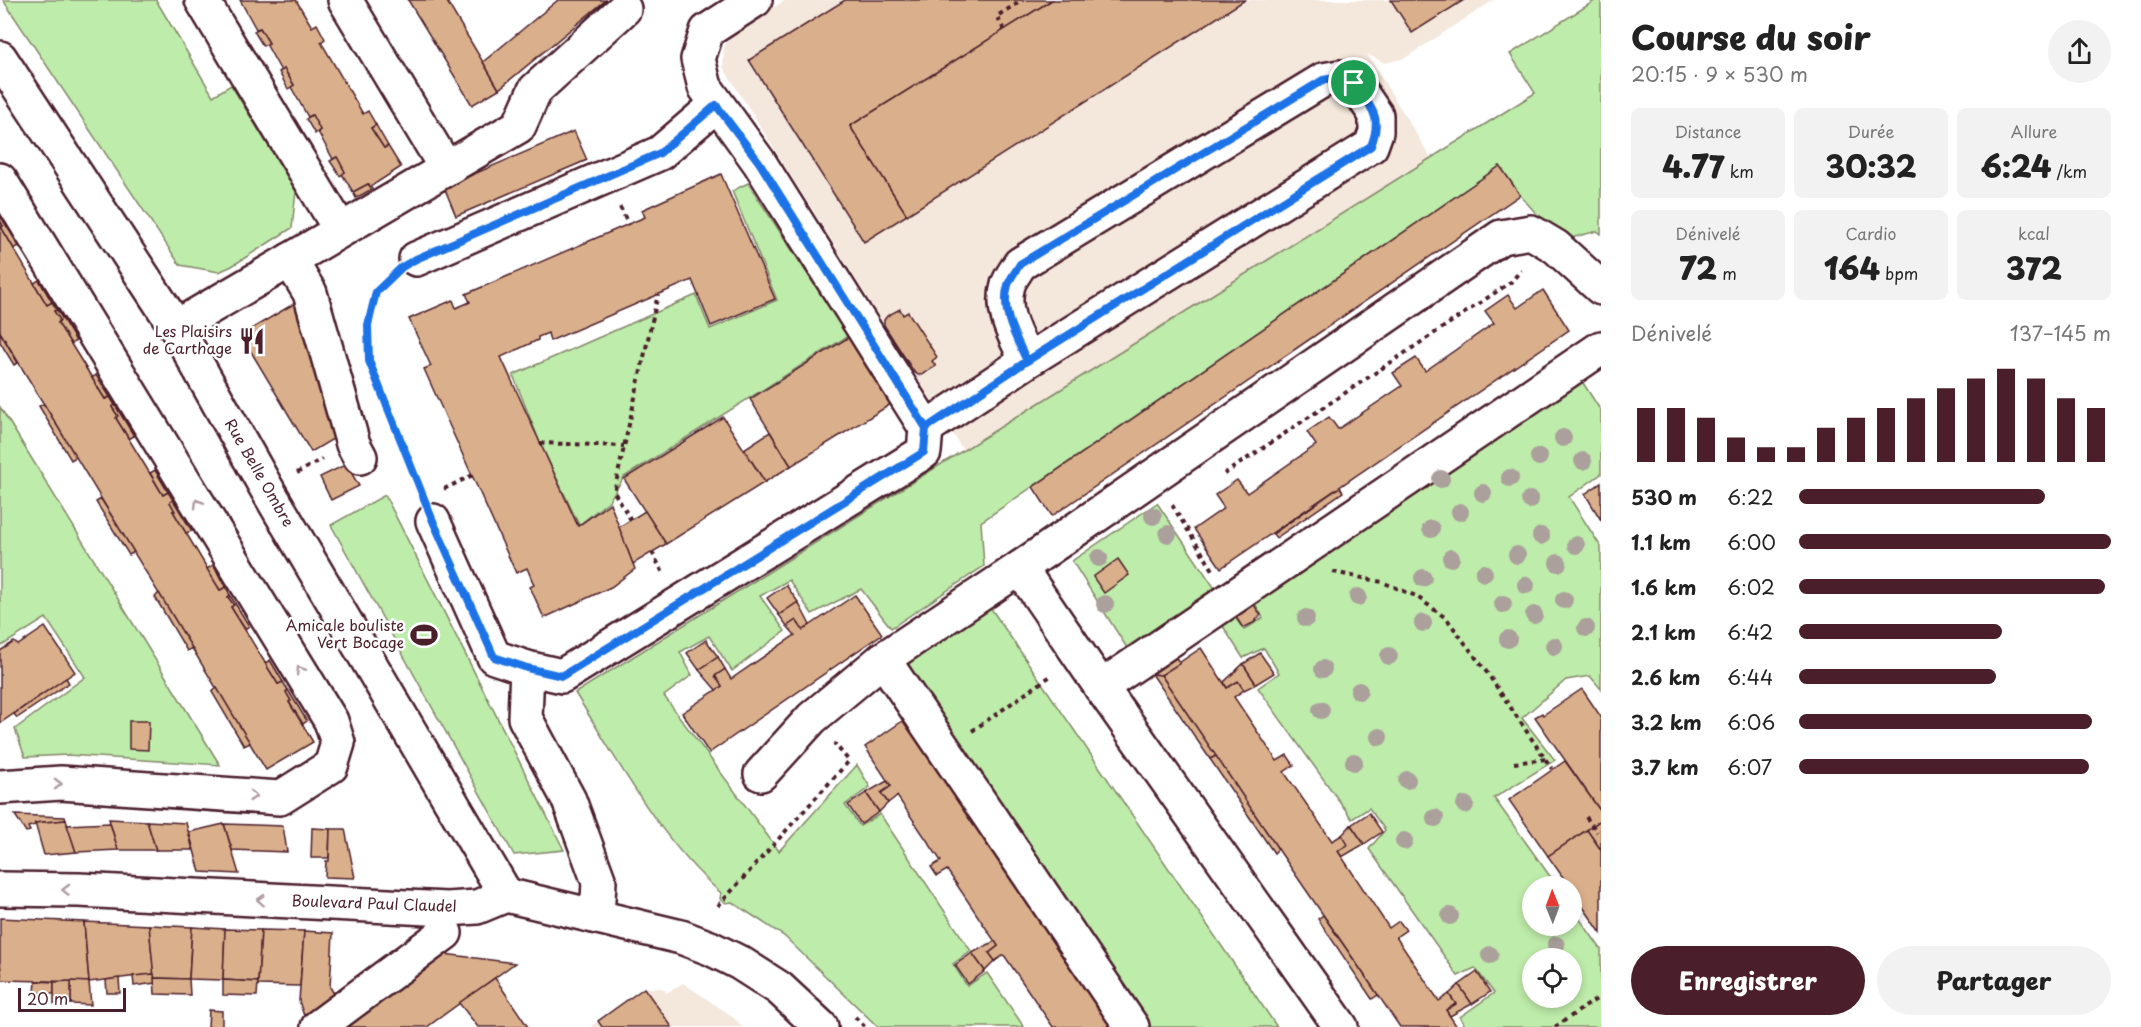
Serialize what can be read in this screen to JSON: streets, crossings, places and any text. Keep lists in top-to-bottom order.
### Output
{
  "streets": {
    "street": ["Rue Belle Ombre", "Boulevard Paul Claudel"]
  },
  "crossings": [
    ["Rue Belle Ombre", "Boulevard Paul Claudel"]
  ],
  "one_way": ["Boulevard Paul Claudel"],
  "places": {
    "restaurant": ["Les Plaisirs de Carthage"],
    "sports": ["Amicale bouliste Vert Bocage"]
  },
  "scale_bar": "20 m",
  "north": "top",
  "page": {
    "heading": ["Course du soir", "20:15 · 9 × 530 m"],
    "stats": [
      ["Distance", "4.77 km"],
      ["Durée", "30:32"],
      ["Allure", "6:24 /km"],
      ["Dénivelé", "72 m"],
      ["Cardio", "164 bpm"],
      ["kcal", "372"]
    ],
    "chart": ["Dénivelé", "137–145 m"],
    "list": [
      {
        "name": "530 m",
        "note": "6:22"
      },
      {
        "name": "1.1 km",
        "note": "6:00"
      },
      {
        "name": "1.6 km",
        "note": "6:02"
      },
      {
        "name": "2.1 km",
        "note": "6:42"
      },
      {
        "name": "2.6 km",
        "note": "6:44"
      },
      {
        "name": "3.2 km",
        "note": "6:06"
      },
      {
        "name": "3.7 km",
        "note": "6:07"
      }
    ],
    "buttons": ["Enregistrer", "Partager"],
    "scale": "20 m"
  }
}
